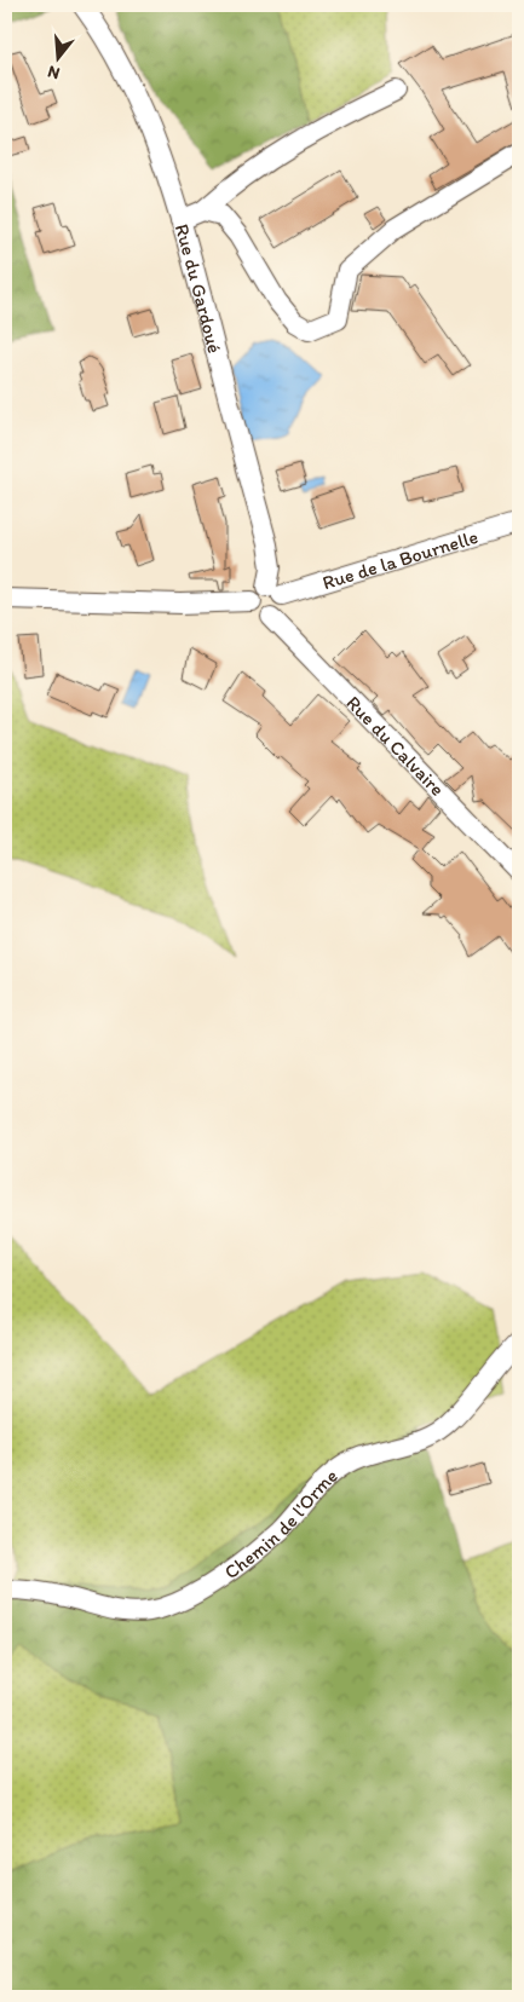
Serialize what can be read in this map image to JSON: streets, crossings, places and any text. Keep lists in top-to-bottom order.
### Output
{
  "streets": {
    "street": [
      "Rue du Gardoué",
      "Rue de la Bournelle",
      "Rue du Calvaire",
      "Chemin de l'Orme"
    ]
  },
  "crossings": [
    ["Rue du Gardoué", "Rue de la Bournelle"],
    ["Rue du Gardoué", "Rue du Calvaire"],
    ["Rue de la Bournelle", "Rue du Calvaire"]
  ],
  "north": "bottom"
}
